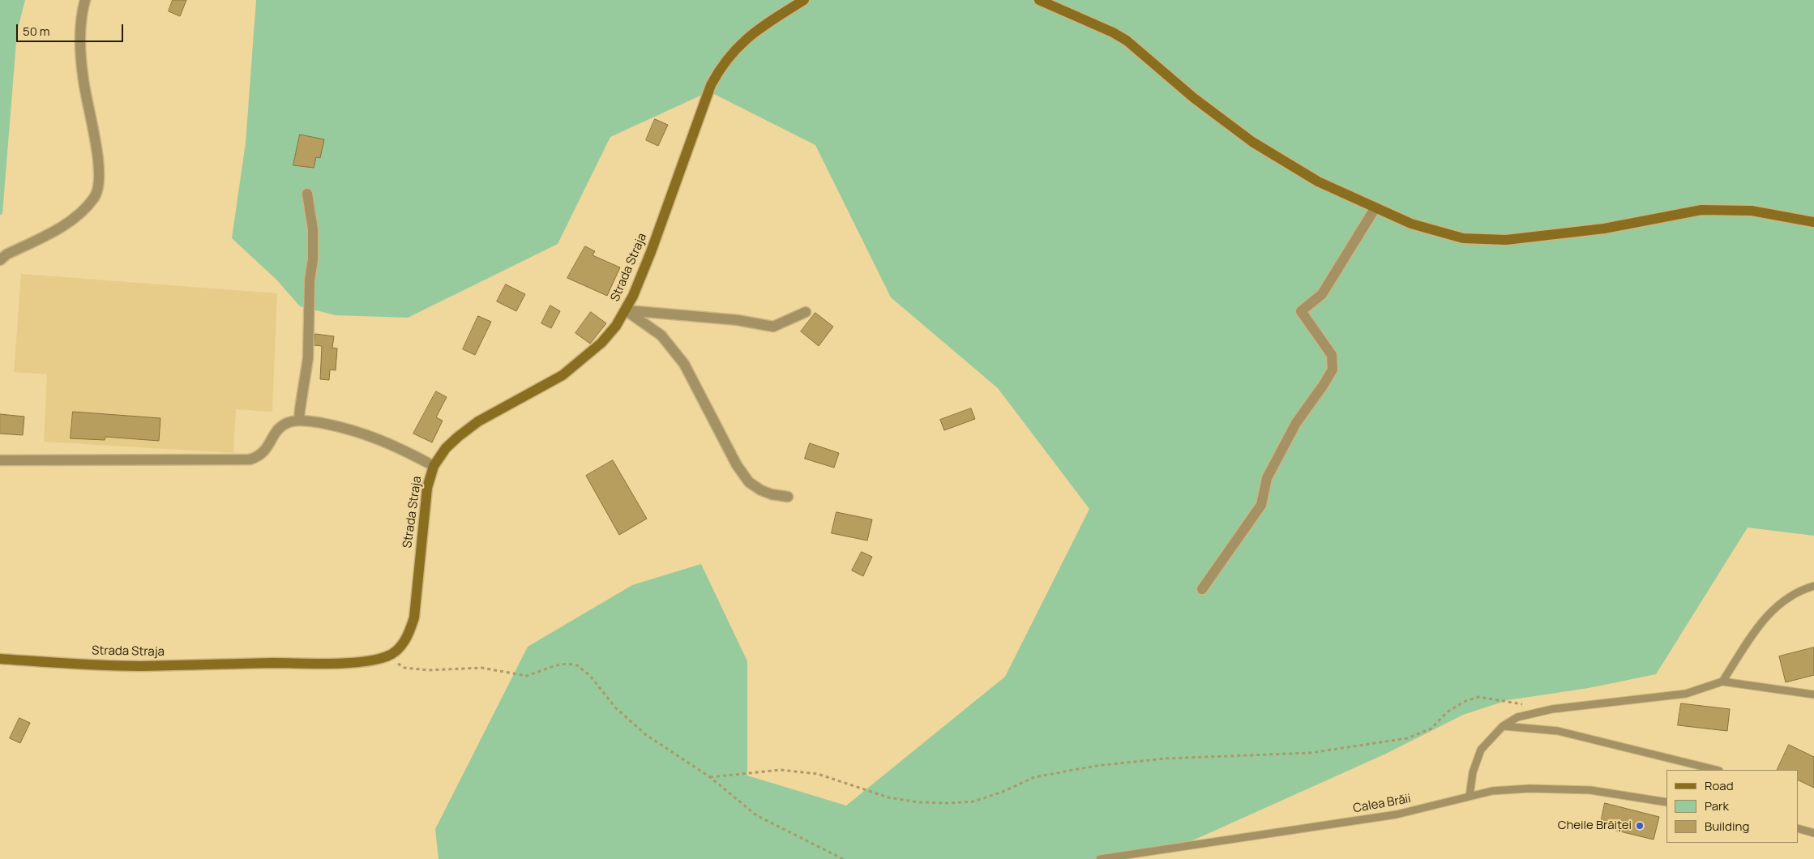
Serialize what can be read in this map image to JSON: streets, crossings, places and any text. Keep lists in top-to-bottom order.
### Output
{
  "streets": {
    "main road": ["Strada Straja"],
    "lane": ["Calea Brăii"]
  },
  "places": ["Cheile Brăiței"],
  "legend": ["Road", "Park", "Building"],
  "scale_bar": "50 m"
}
